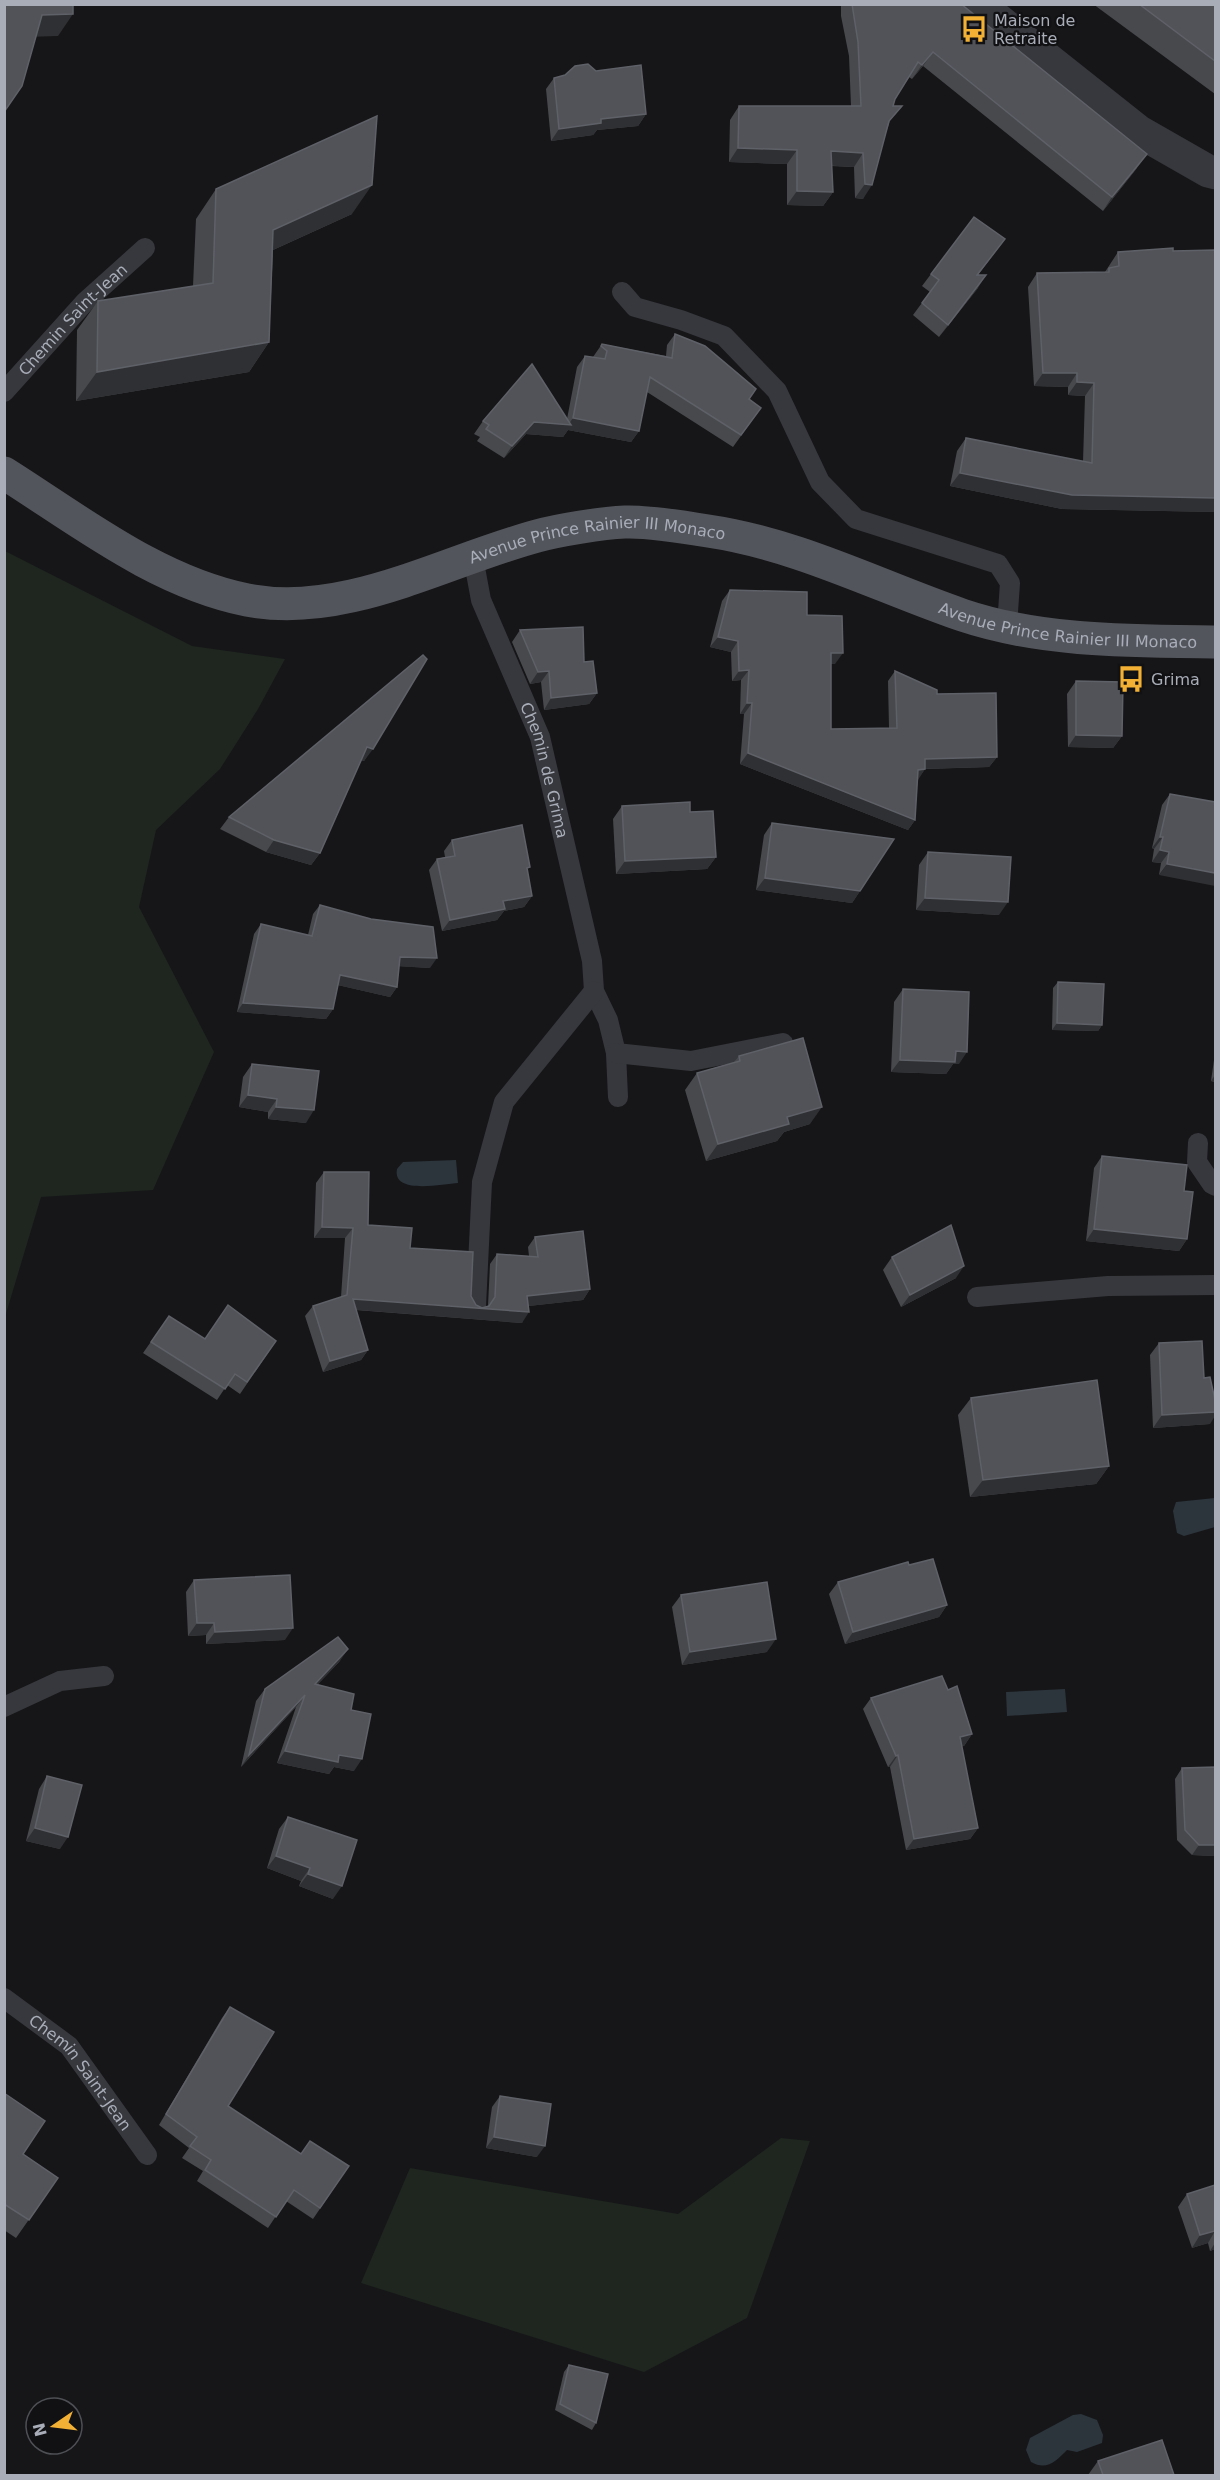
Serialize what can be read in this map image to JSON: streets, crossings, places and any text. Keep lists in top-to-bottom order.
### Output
{
  "streets": {
    "main road": ["Avenue Prince Rainier III Monaco"],
    "lane": ["Chemin Saint-Jean", "Chemin de Grima"]
  },
  "crossings": [
    ["Avenue Prince Rainier III Monaco", "Chemin de Grima"]
  ],
  "places": {
    "bus stop": ["Maison de Retraite", "Grima"]
  },
  "north": "left"
}
